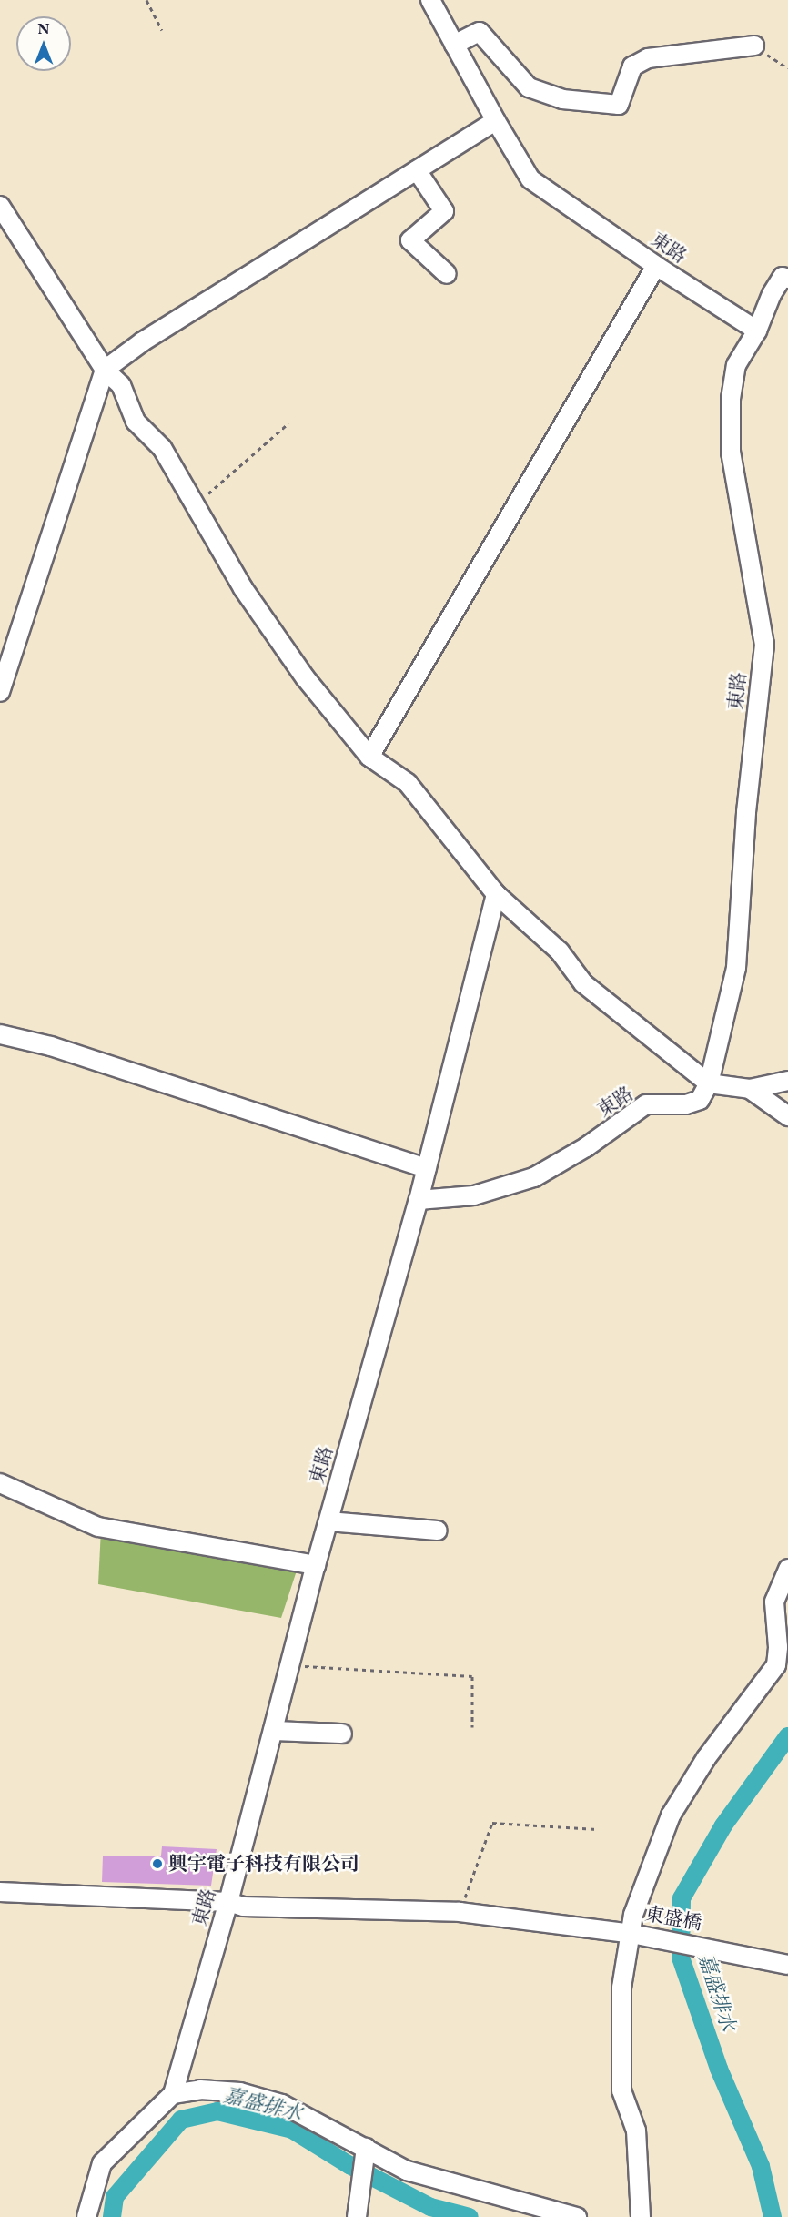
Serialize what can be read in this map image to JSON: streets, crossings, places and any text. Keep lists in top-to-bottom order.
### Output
{
  "streets": {
    "lane": ["東路", "東盛橋"]
  },
  "crossings": [
    ["東路", "東盛橋"]
  ],
  "water": ["嘉盛排水"],
  "places": ["興宇電子科技有限公司"],
  "north": "top"
}
